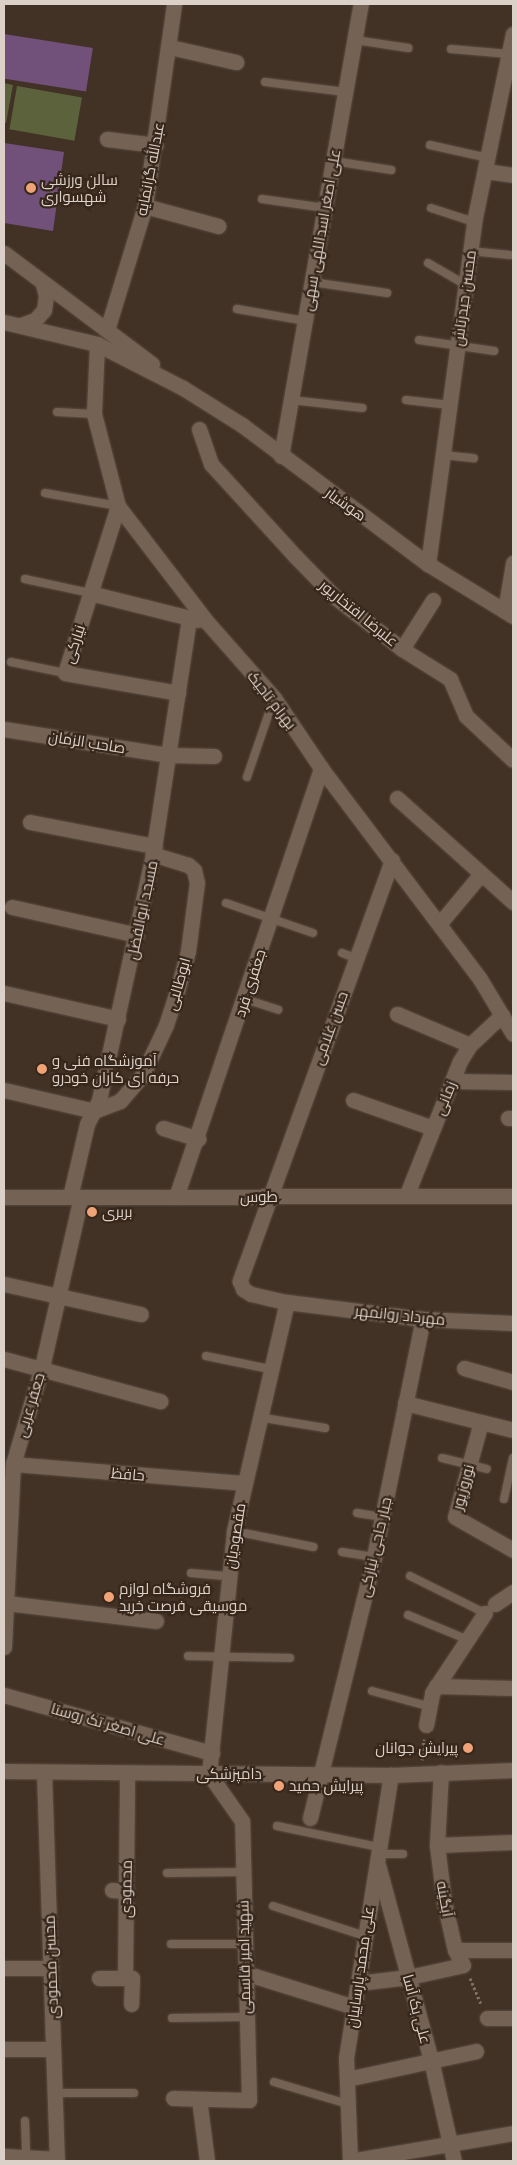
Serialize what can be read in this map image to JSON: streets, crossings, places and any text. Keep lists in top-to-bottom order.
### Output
{
  "streets": {
    "street": [
      "عبدالله گرانمایه",
      "علی اصغر اسداللهی سهی",
      "محسن حیدرتاش",
      "هوشیار",
      "علیرضا افتخارپور",
      "نیارکی",
      "بهرام تاجیک",
      "صاحب الزمان",
      "مسجد ابوالفضل",
      "جعفری فرد",
      "ابوطالبی",
      "حسن غلامی",
      "زمانی",
      "طوس",
      "مهرداد روانمهر",
      "جعفر عربی",
      "حافظ",
      "نوروزپور",
      "مقصودیان",
      "جبار حاجی نیازکی",
      "علی اصغر تک روستا",
      "دامپزشکی",
      "محمودی",
      "آبگینه",
      "شهید امیر قاسمی",
      "محسن محمودی",
      "علی محمد پارساییان",
      "علی بک آسا"
    ]
  },
  "crossings": [
    ["عبدالله گرانمایه", "هوشیار"],
    ["علی اصغر اسداللهی سهی", "هوشیار"],
    ["محسن حیدرتاش", "هوشیار"],
    ["هوشیار", "بهرام تاجیک"],
    ["نیارکی", "بهرام تاجیک"],
    ["نیارکی", "مسجد ابوالفضل"],
    ["بهرام تاجیک", "جعفری فرد"],
    ["بهرام تاجیک", "حسن غلامی"],
    ["بهرام تاجیک", "زمانی"],
    ["صاحب الزمان", "مسجد ابوالفضل"],
    ["مسجد ابوالفضل", "ابوطالبی"],
    ["مسجد ابوالفضل", "طوس"],
    ["مسجد ابوالفضل", "جعفر عربی"],
    ["جعفری فرد", "طوس"],
    ["حسن غلامی", "طوس"],
    ["حسن غلامی", "مهرداد روانمهر"],
    ["حسن غلامی", "مقصودیان"],
    ["زمانی", "طوس"],
    ["طوس", "جعفر عربی"],
    ["مهرداد روانمهر", "مقصودیان"],
    ["مهرداد روانمهر", "جبار حاجی نیازکی"],
    ["جعفر عربی", "حافظ"],
    ["حافظ", "مقصودیان"],
    ["مقصودیان", "علی اصغر تک روستا"],
    ["مقصودیان", "دامپزشکی"],
    ["مقصودیان", "شهید امیر قاسمی"],
    ["جبار حاجی نیازکی", "دامپزشکی"],
    ["دامپزشکی", "محمودی"],
    ["دامپزشکی", "آبگینه"],
    ["دامپزشکی", "شهید امیر قاسمی"],
    ["دامپزشکی", "محسن محمودی"],
    ["دامپزشکی", "علی محمد پارساییان"],
    ["علی محمد پارساییان", "علی بک آسا"]
  ],
  "places": [
    "سالن ورزشی شهسواری",
    "آموزشگاه فنی و حرفه ای کاران خودرو",
    "بربری",
    "فروشگاه لوازم موسیقی فرصت خرید",
    "پیرایش جوانان",
    "پیرایش حمید"
  ]
}
